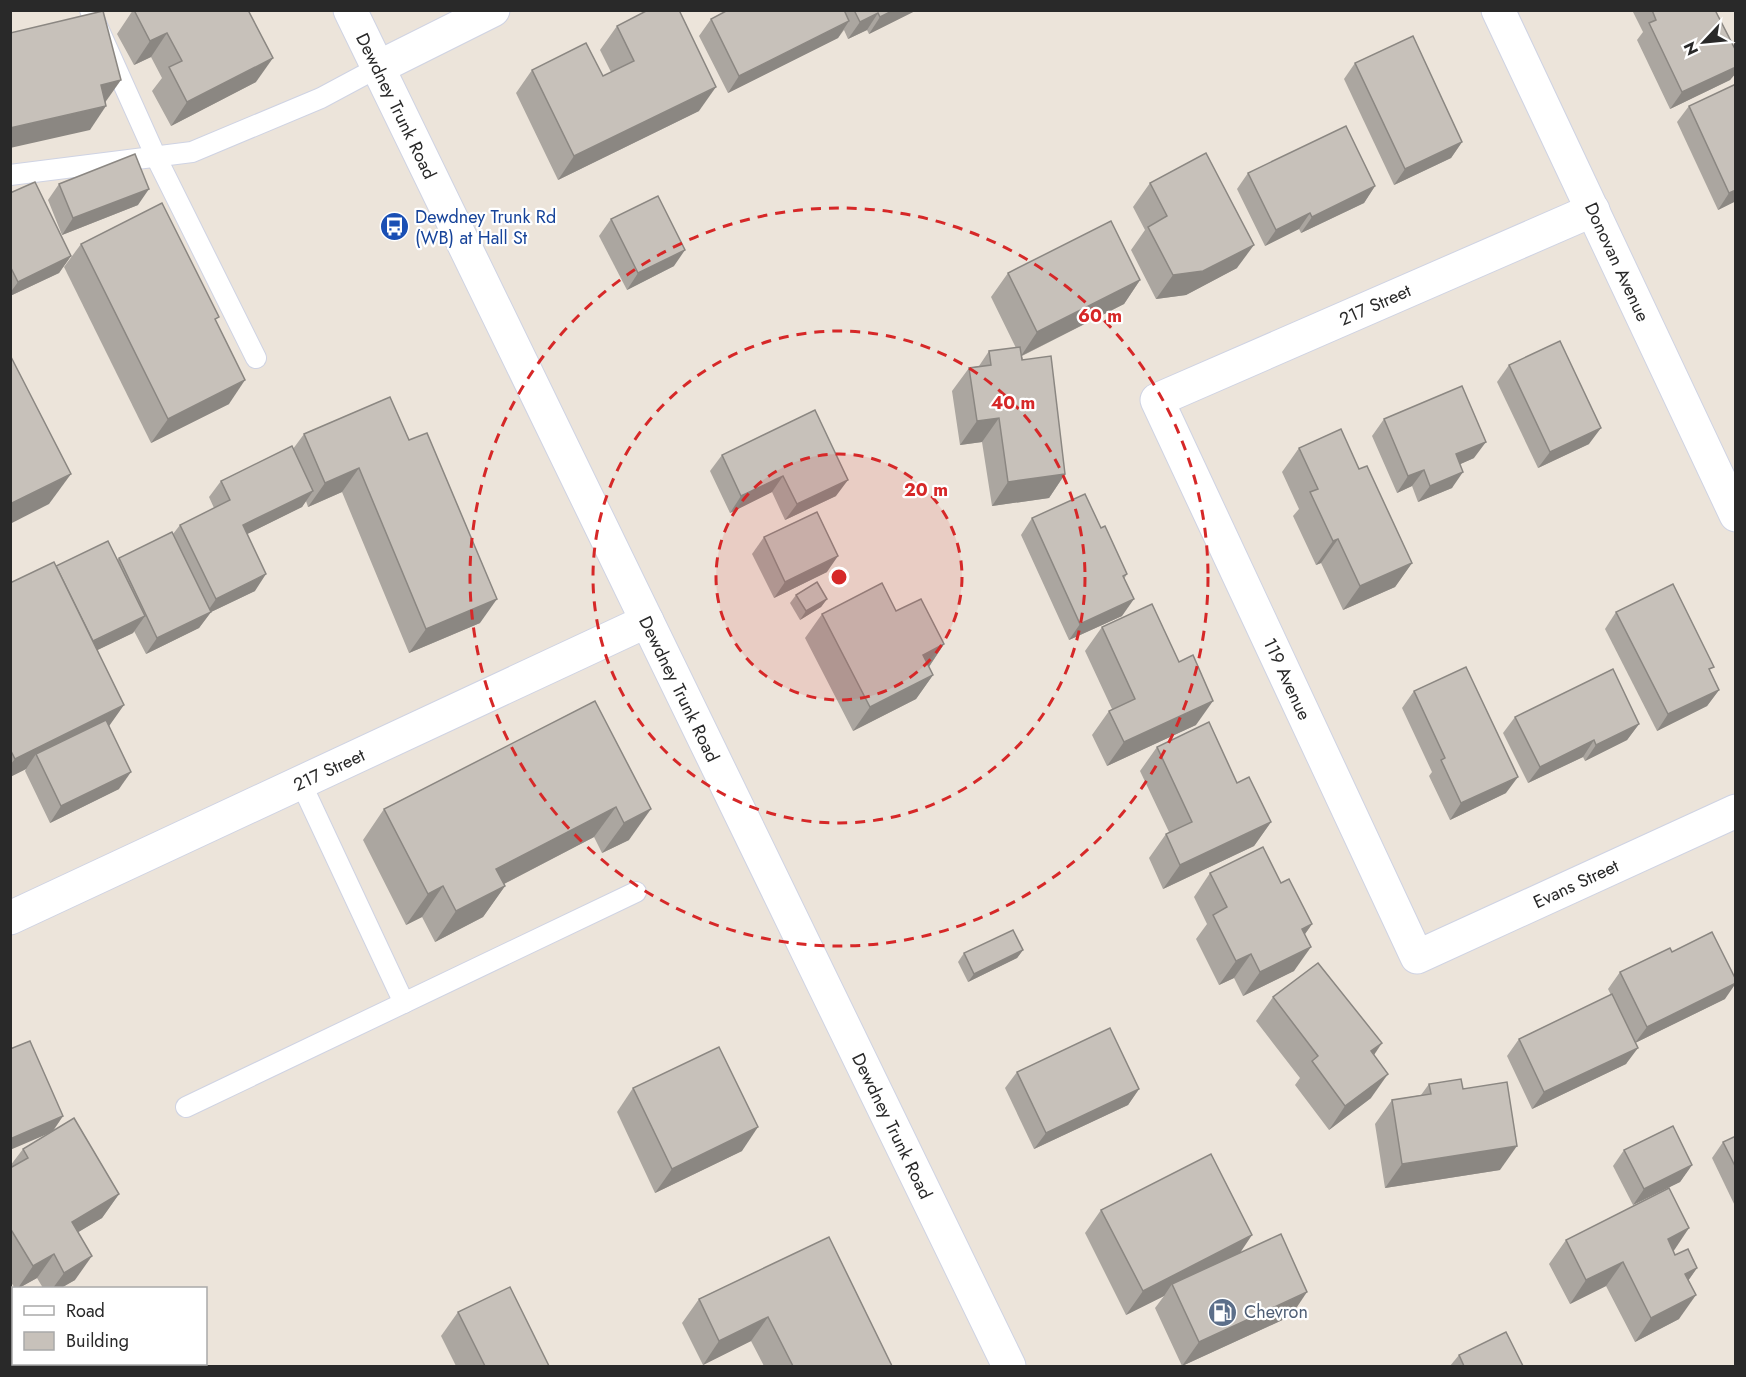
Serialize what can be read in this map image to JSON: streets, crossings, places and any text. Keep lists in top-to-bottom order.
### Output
{
  "streets": {
    "street": [
      "Dewdney Trunk Road",
      "Donovan Avenue",
      "217 Street",
      "119 Avenue",
      "Evans Street"
    ]
  },
  "crossings": [
    ["Dewdney Trunk Road", "217 Street"],
    ["Donovan Avenue", "217 Street"],
    ["217 Street", "119 Avenue"],
    ["119 Avenue", "Evans Street"]
  ],
  "places": {
    "bus stop": ["Dewdney Trunk Rd (WB) at Hall St"],
    "fuel station": ["Chevron"]
  },
  "legend": ["Road", "Building"],
  "north": "bottom left",
  "rings": ["60 m", "40 m", "20 m"]
}
